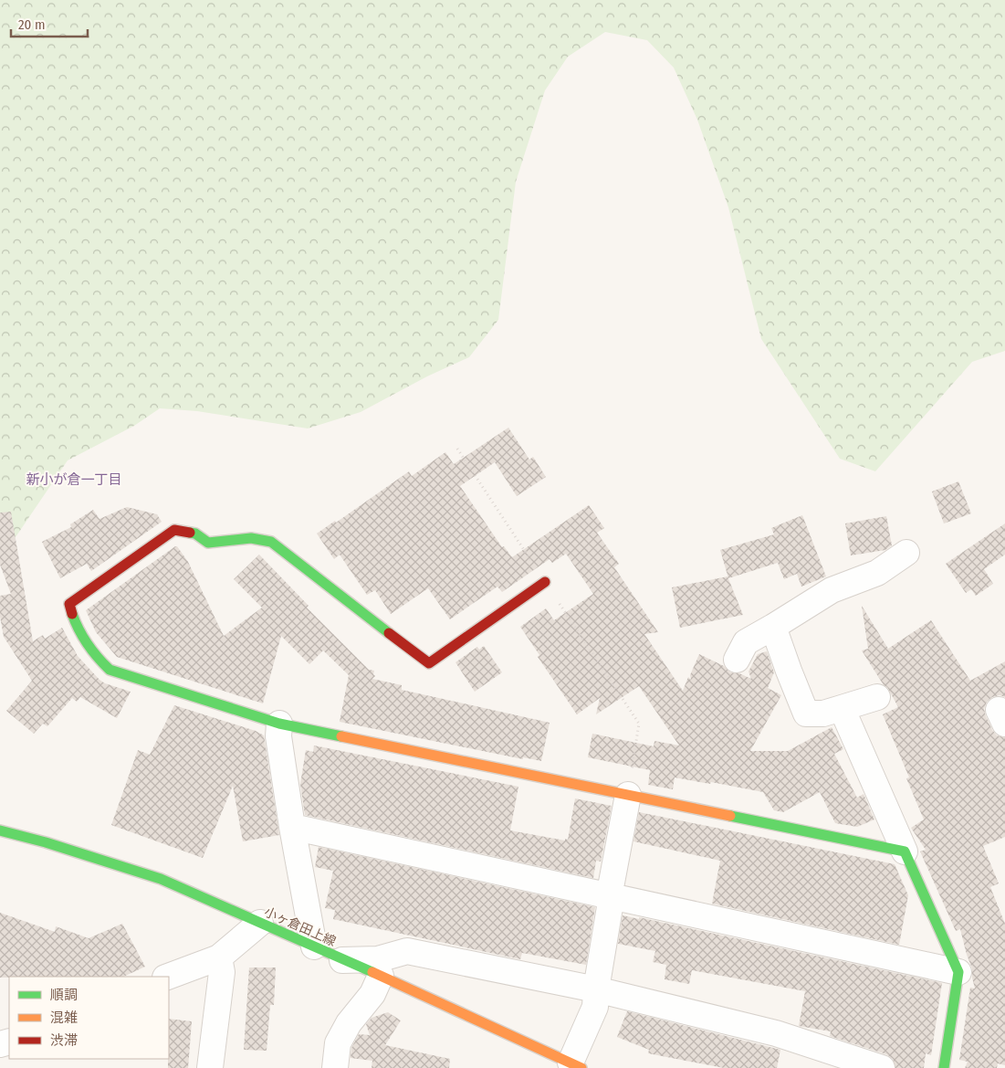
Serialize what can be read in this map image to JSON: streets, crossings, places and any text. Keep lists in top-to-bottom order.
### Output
{
  "streets": {
    "street": ["小ヶ倉田上線"]
  },
  "districts": ["新小が倉一丁目"],
  "legend": ["順調", "混雑", "渋滞"],
  "scale_bar": "20 m"
}
